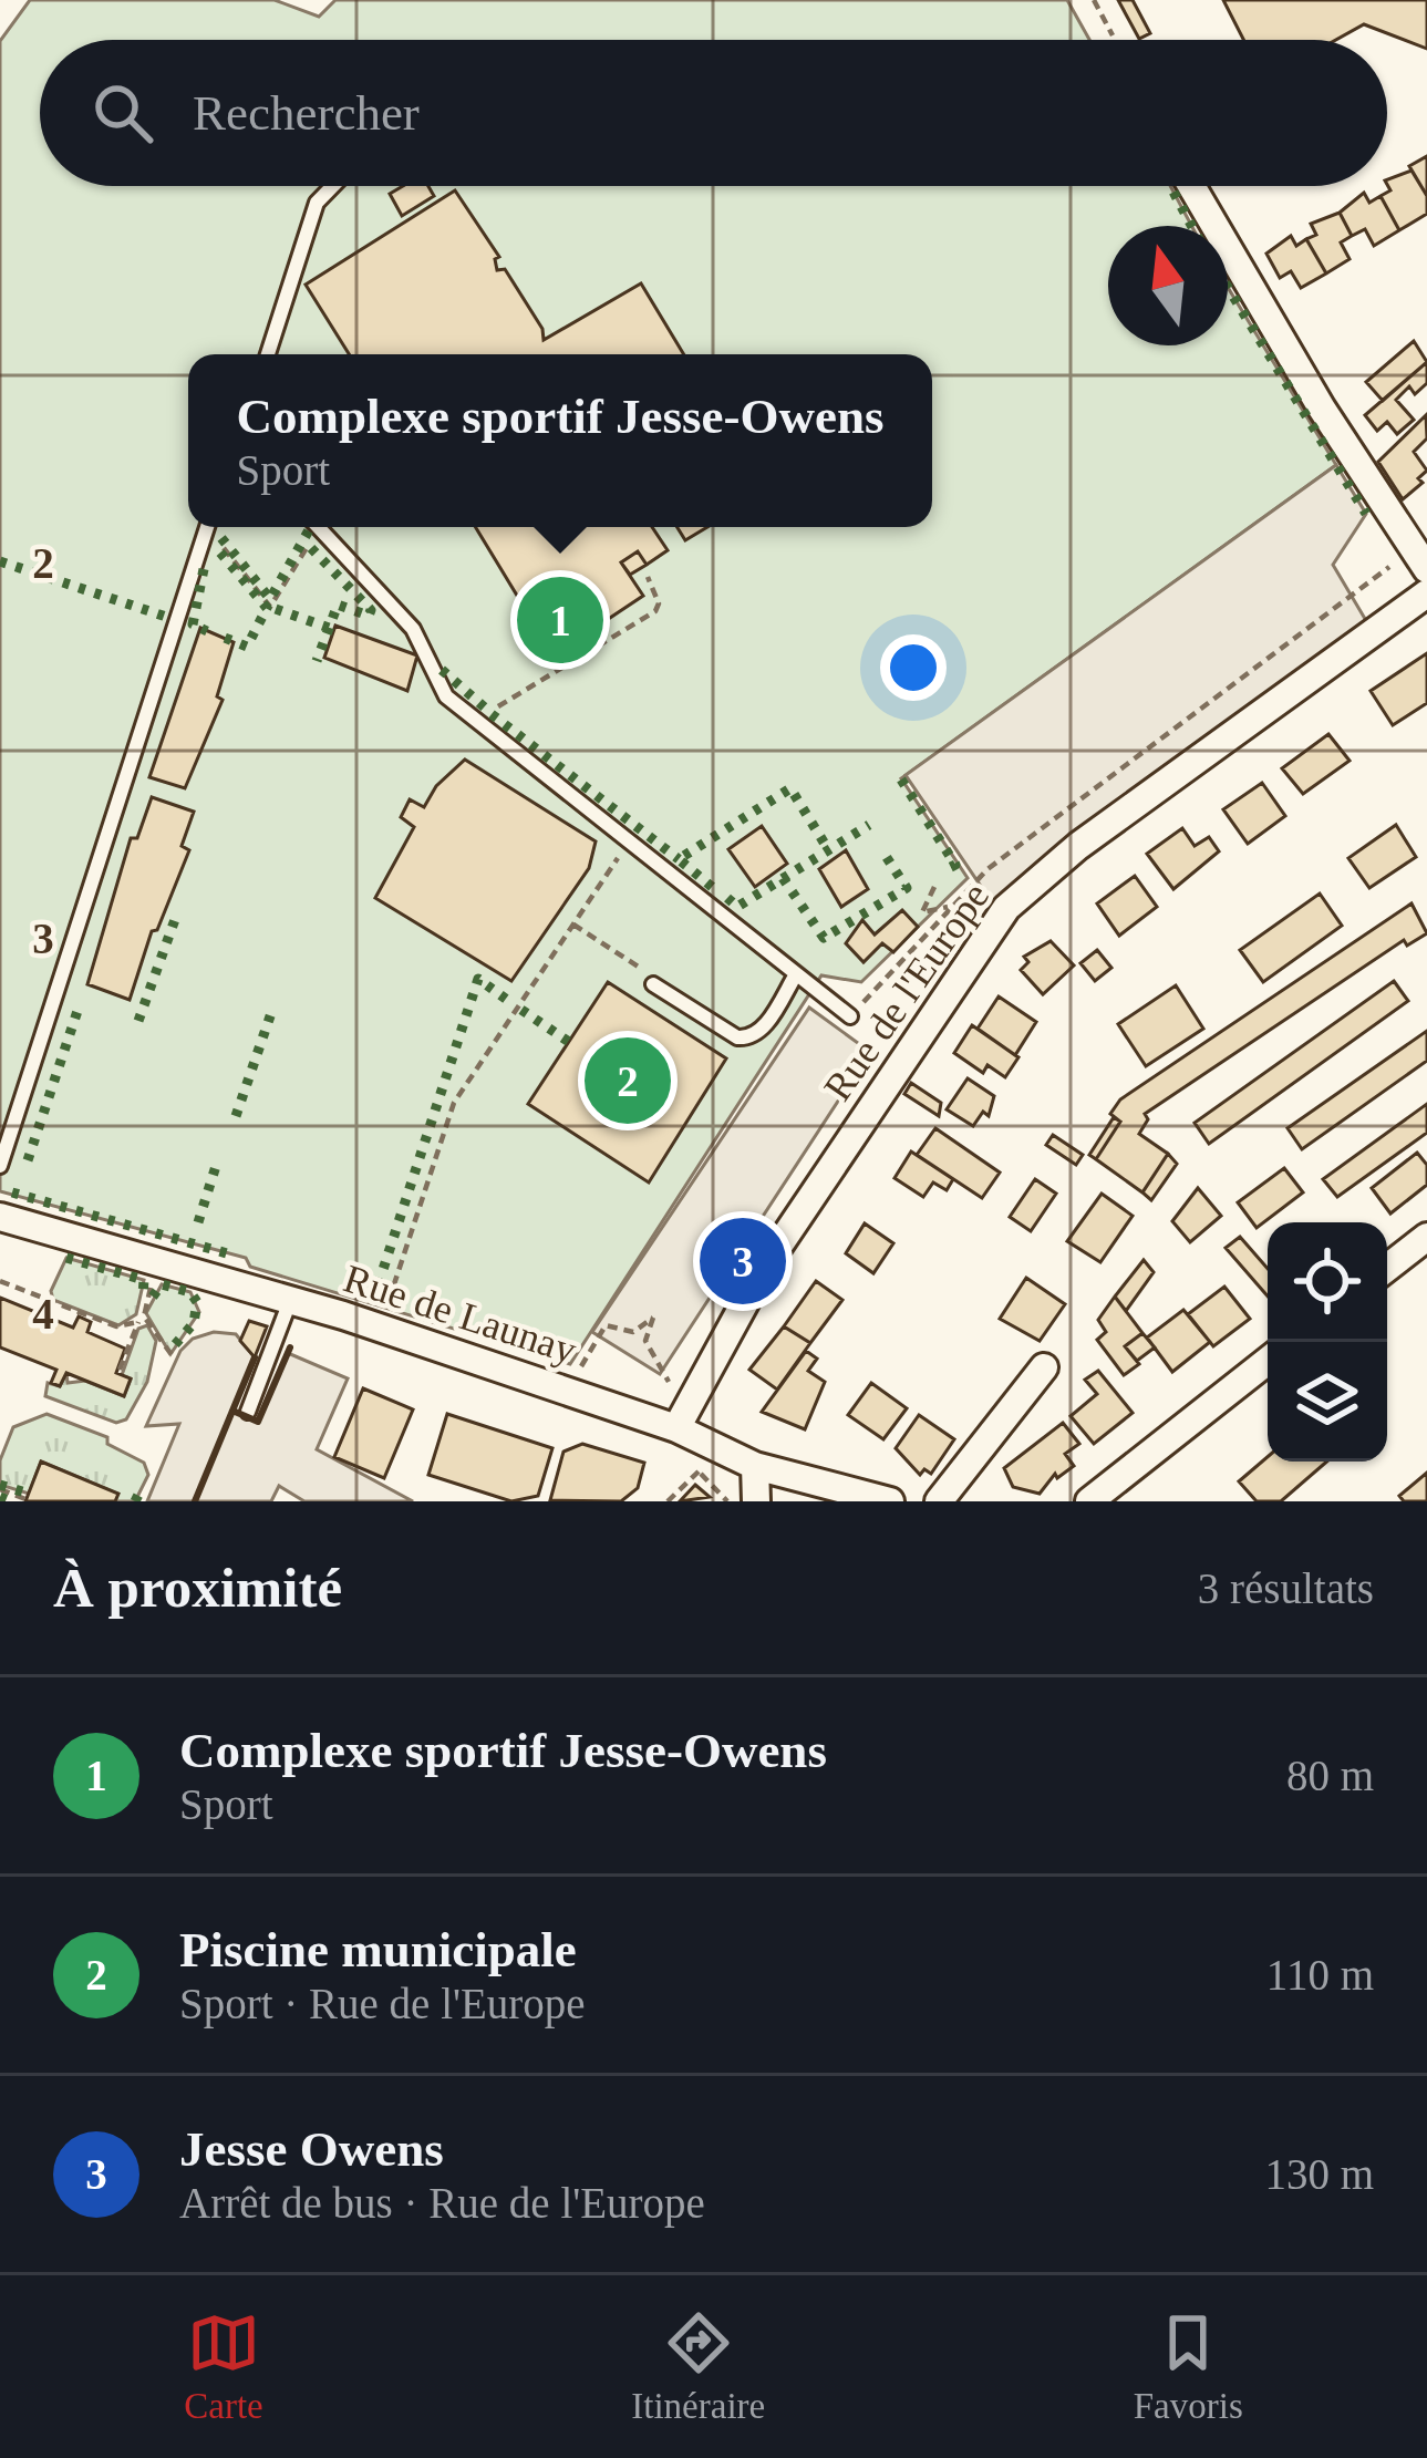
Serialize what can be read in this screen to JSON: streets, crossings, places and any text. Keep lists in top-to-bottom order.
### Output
{
  "streets": {
    "street": ["Rue de l'Europe", "Rue de Launay"]
  },
  "crossings": [
    ["Rue de l'Europe", "Rue de Launay"]
  ],
  "north": "top",
  "page": {
    "search": "Rechercher",
    "popup": ["Complexe sportif Jesse-Owens", "Sport"],
    "pins": ["1", "2", "3"],
    "heading": ["À proximité", "3 résultats"],
    "list": [
      {
        "mark": "1",
        "name": "Complexe sportif Jesse-Owens",
        "note": "Sport",
        "value": "80 m"
      },
      {
        "mark": "2",
        "name": "Piscine municipale",
        "note": "Sport · Rue de l'Europe",
        "value": "110 m"
      },
      {
        "mark": "3",
        "name": "Jesse Owens",
        "note": "Arrêt de bus · Rue de l'Europe",
        "value": "130 m"
      }
    ],
    "nav": ["Carte", "Itinéraire", "Favoris"]
  },
  "grid": {
    "rows": ["2", "3", "4"]
  }
}
